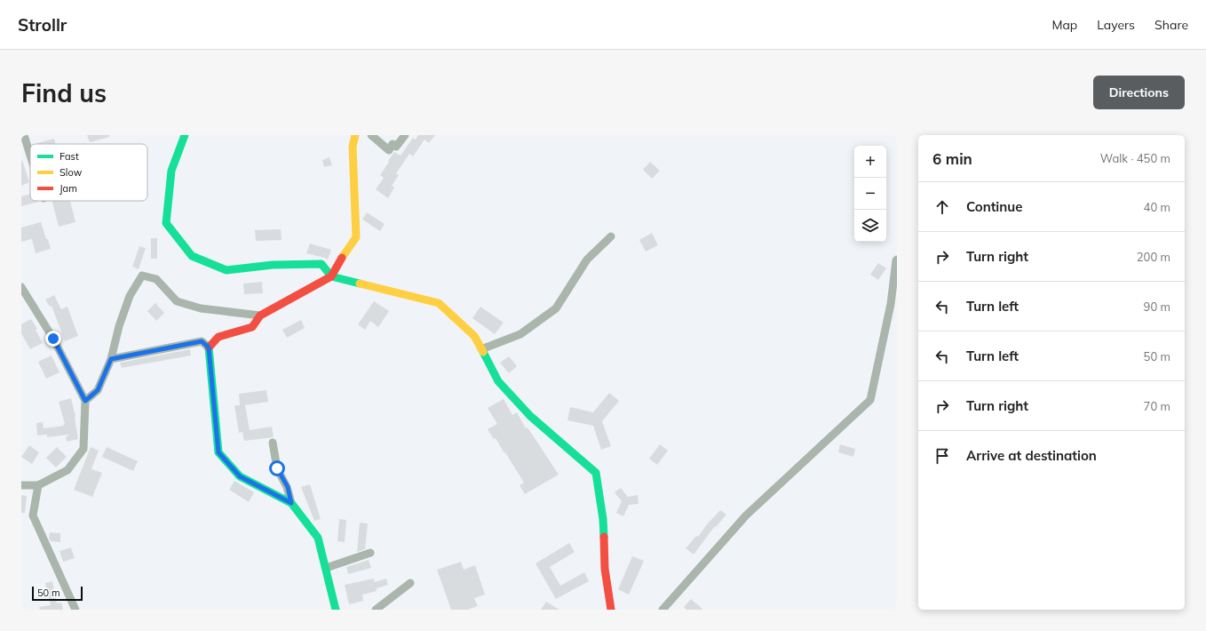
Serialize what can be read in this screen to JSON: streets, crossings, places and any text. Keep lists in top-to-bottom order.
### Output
{
  "legend": ["Fast", "Slow", "Jam"],
  "scale_bar": "50 m",
  "page": {
    "header": "Strollr",
    "nav": ["Map", "Layers", "Share"],
    "buttons": "Directions",
    "title": "Find us",
    "heading": ["6 min", "Walk · 450 m"],
    "map_buttons": ["+", "−"],
    "list": [
      ["Continue", "40 m"],
      ["Turn right", "200 m"],
      ["Turn left", "90 m"],
      ["Turn left", "50 m"],
      ["Turn right", "70 m"],
      "Arrive at destination"
    ],
    "scale": "50 m"
  }
}
